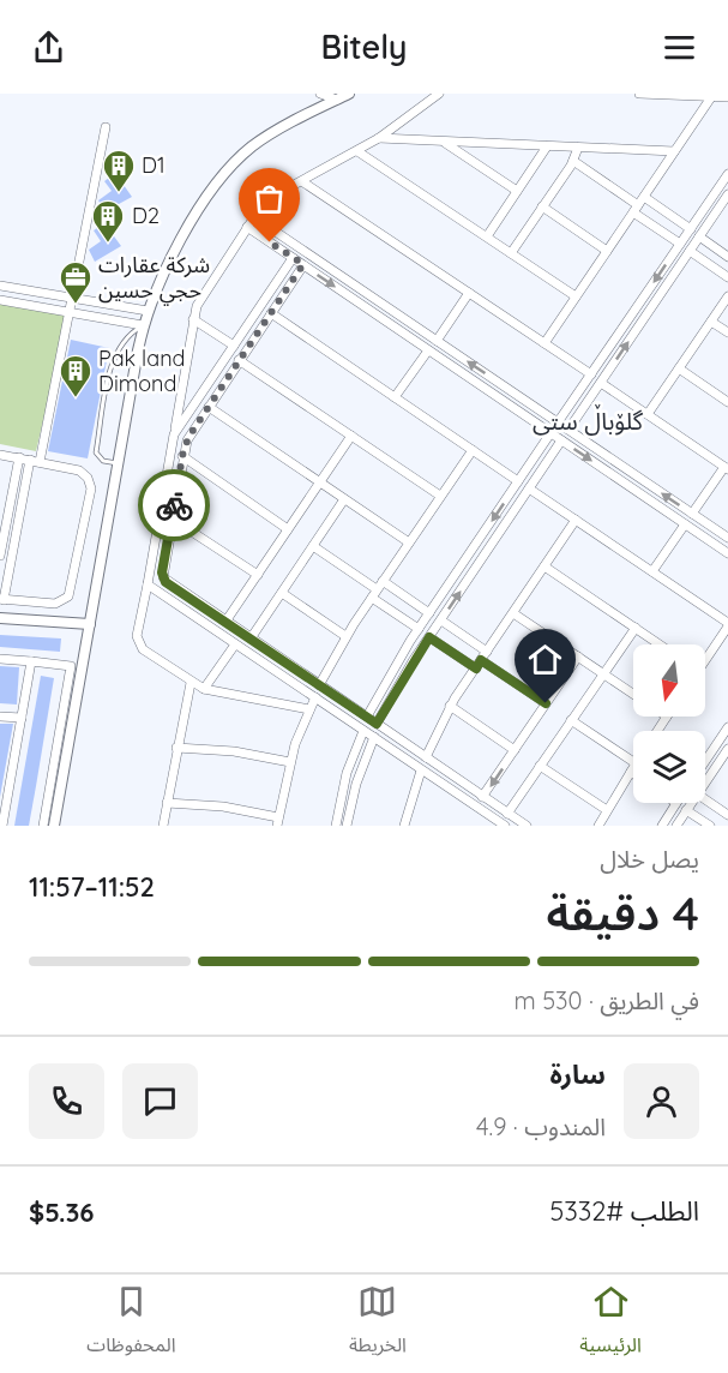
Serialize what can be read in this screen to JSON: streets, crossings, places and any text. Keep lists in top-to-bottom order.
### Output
{
  "districts": ["گلۆباڵ ستی"],
  "places": {
    "building": ["D1", "D2", "Pak land Dimond"],
    "office": ["شرکة عقارات حجي حسين"]
  },
  "north": "bottom",
  "page": {
    "header": "Bitely",
    "heading": ["4 دقيقة", "يصل خلال", "11:52–11:57"],
    "panel": [
      "سارة",
      "المندوب · 4.9",
      "الطلب #5332",
      "$5.36"
    ],
    "bar": "في الطريق · 530 m",
    "tabs": ["الرئيسية", "الخريطة", "المحفوظات"]
  }
}
